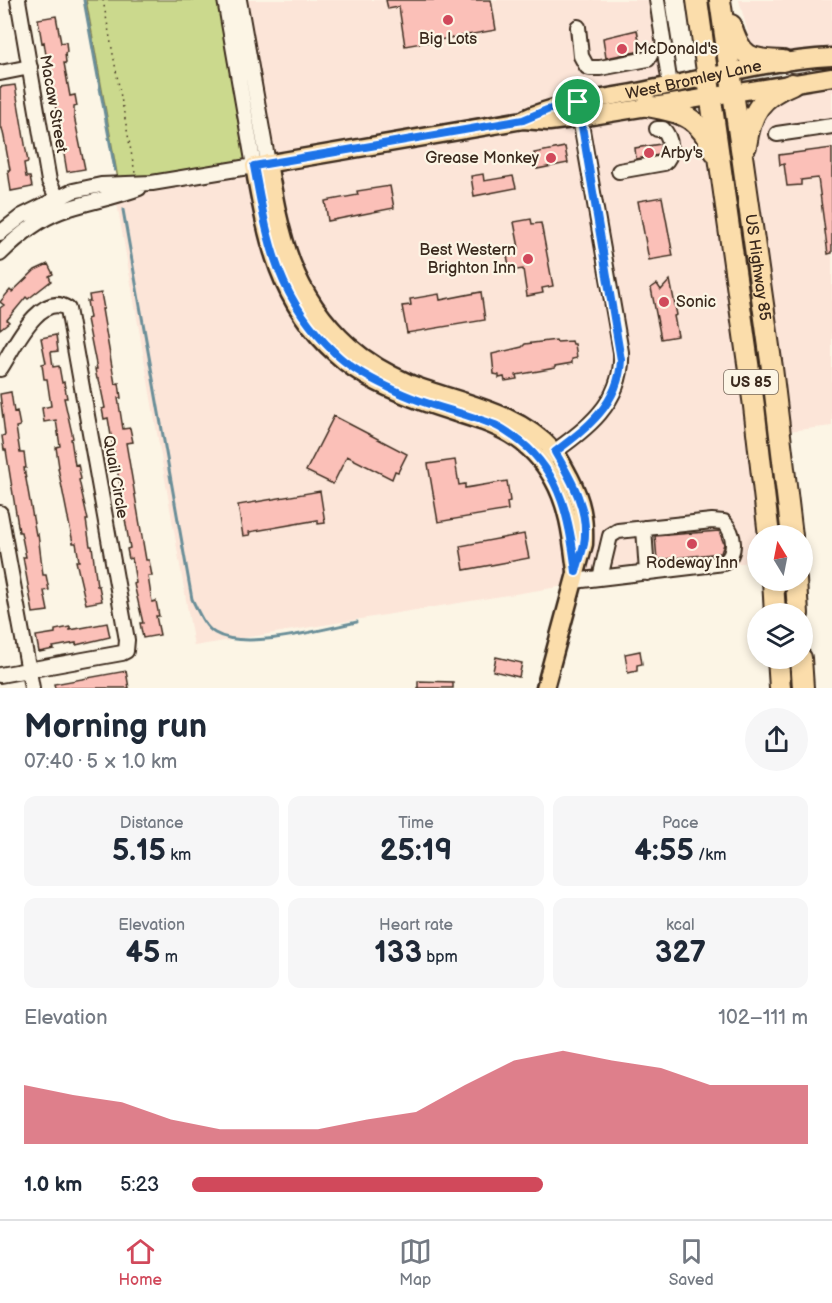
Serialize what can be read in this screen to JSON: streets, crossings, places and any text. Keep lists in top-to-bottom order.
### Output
{
  "streets": {
    "highway": ["US Highway 85", "US 85"],
    "main road": ["West Bromley Lane"],
    "street": ["Macaw Street", "Quail Circle"]
  },
  "crossings": [
    ["West Bromley Lane", "Macaw Street"],
    ["West Bromley Lane", "US Highway 85"]
  ],
  "places": [
    "Big Lots",
    "McDonald's",
    "Arby's",
    "Grease Monkey",
    "Best Western Brighton Inn",
    "Sonic",
    "Rodeway Inn"
  ],
  "north": "top",
  "page": {
    "heading": ["Morning run", "07:40 · 5 × 1.0 km"],
    "stats": [
      ["Distance", "5.15 km"],
      ["Time", "25:19"],
      ["Pace", "4:55 /km"],
      ["Elevation", "45 m"],
      ["Heart rate", "133 bpm"],
      ["kcal", "327"]
    ],
    "chart": ["Elevation", "102–111 m"],
    "list": [
      {
        "name": "1.0 km",
        "note": "5:23"
      }
    ],
    "tabs": ["Home", "Map", "Saved"]
  }
}
